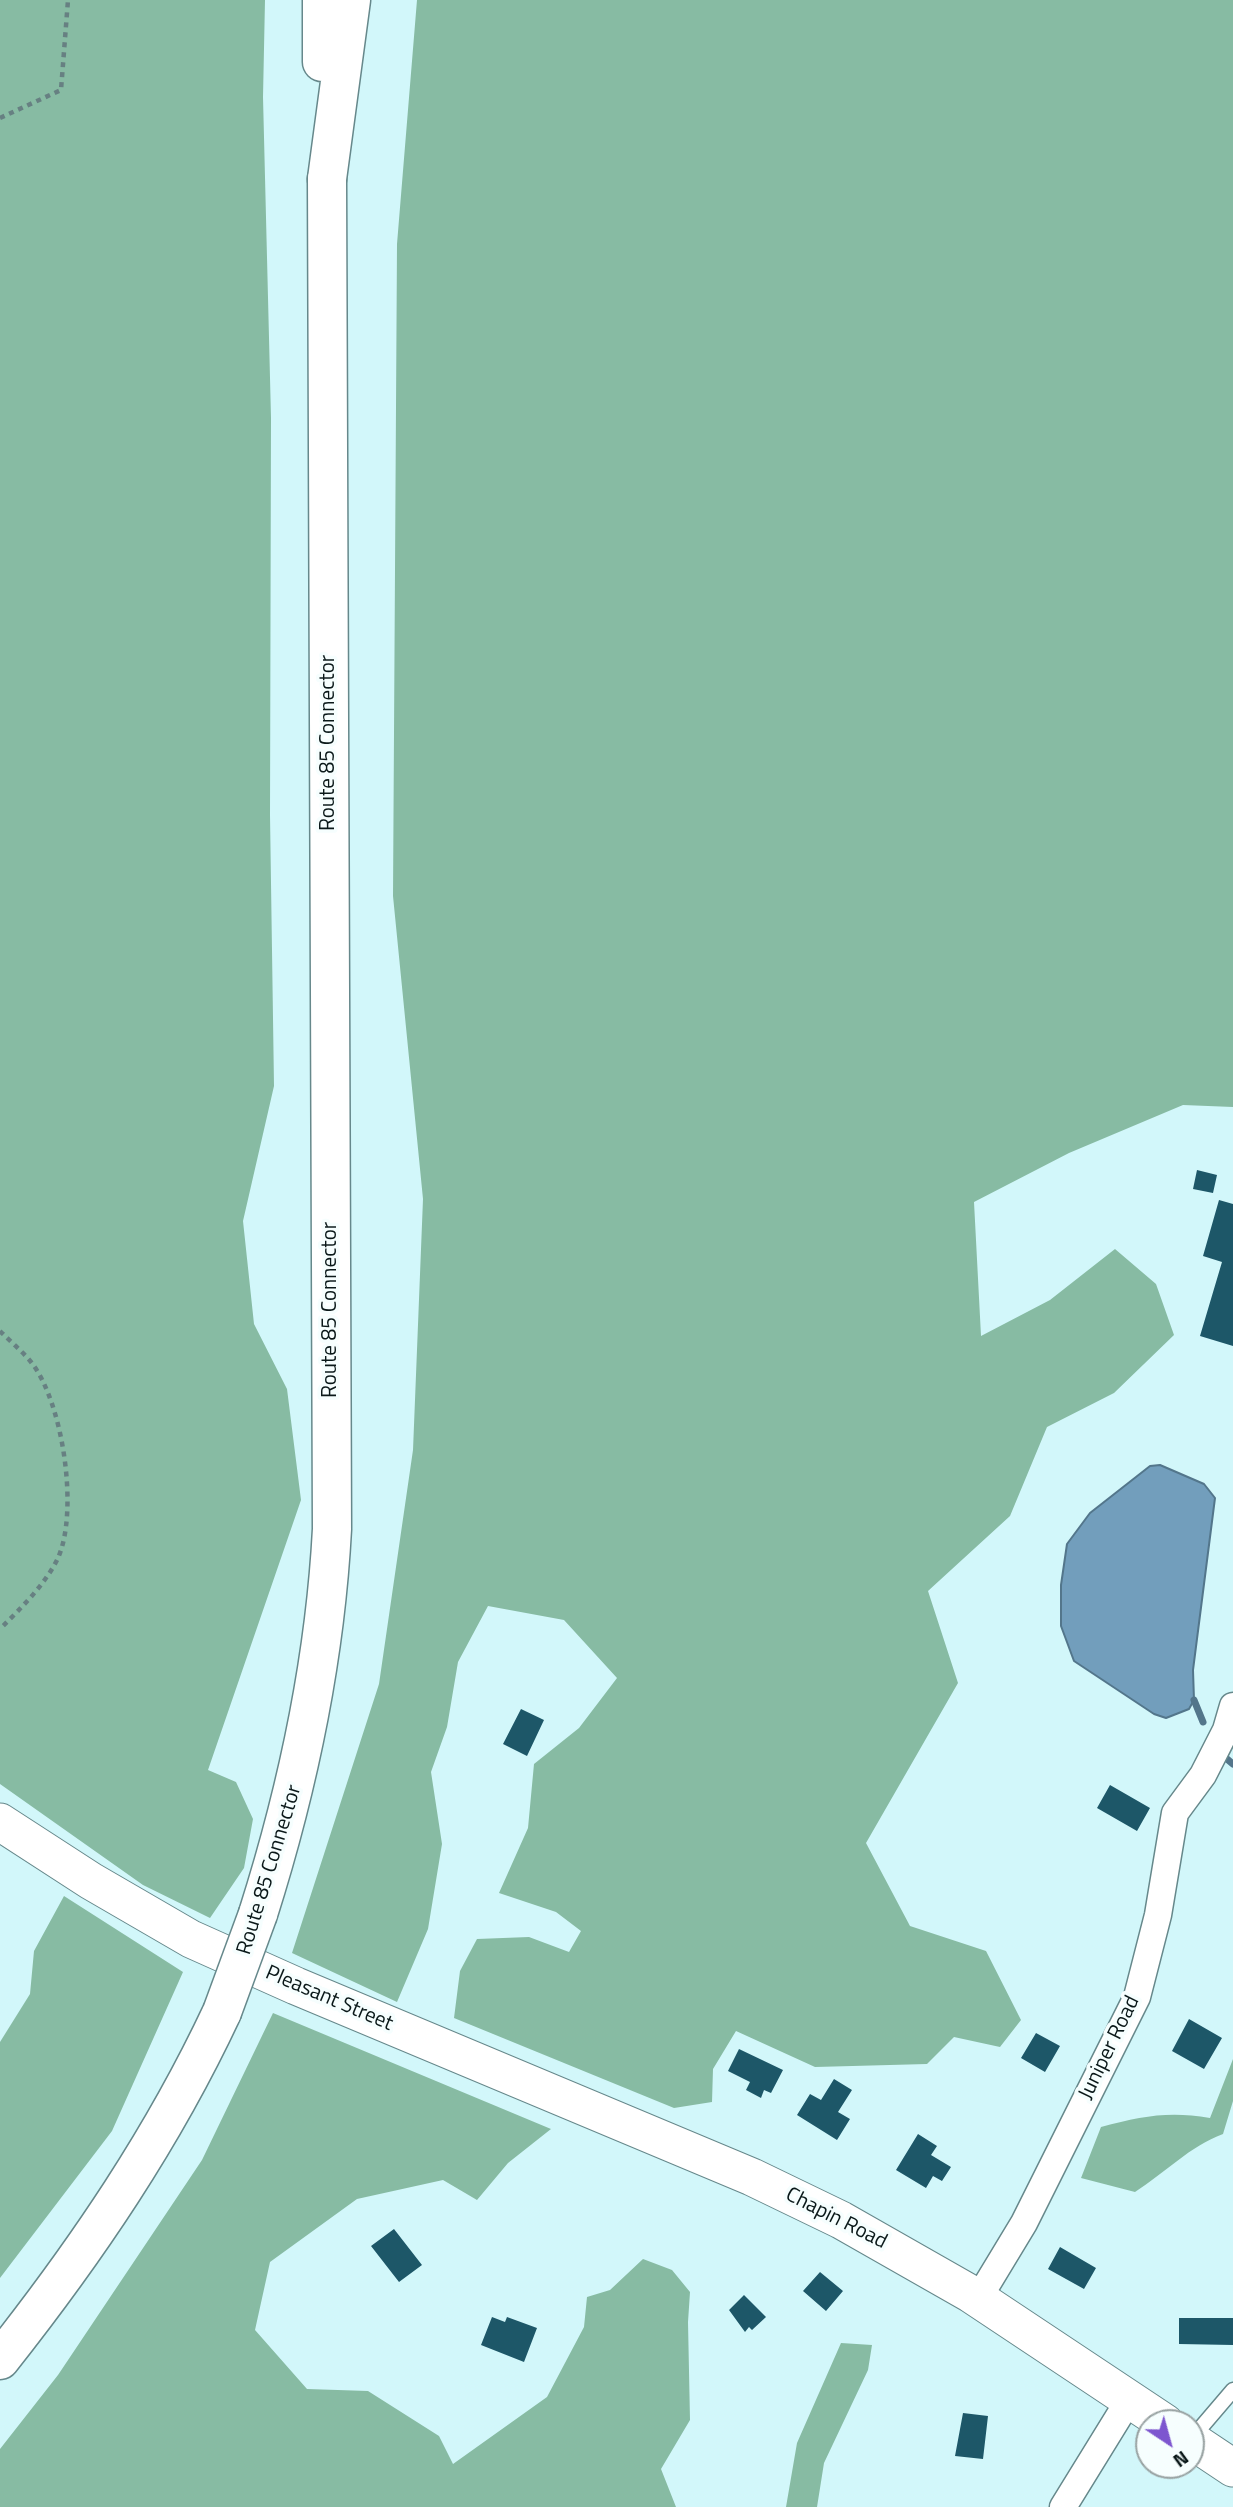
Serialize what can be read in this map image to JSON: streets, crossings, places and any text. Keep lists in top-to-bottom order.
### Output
{
  "streets": {
    "main road": ["Route 85 Connector"],
    "street": ["Pleasant Street", "Juniper Road", "Chapin Road"]
  },
  "crossings": [
    ["Pleasant Street", "Chapin Road"],
    ["Juniper Road", "Chapin Road"]
  ],
  "north": "bottom right"
}
